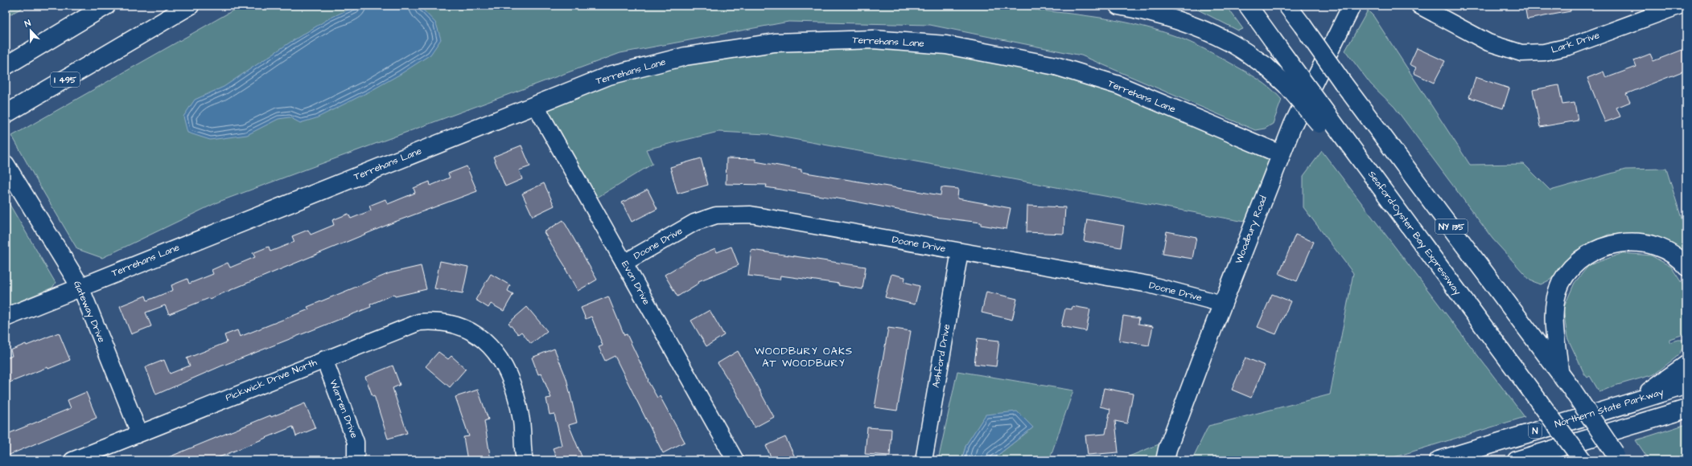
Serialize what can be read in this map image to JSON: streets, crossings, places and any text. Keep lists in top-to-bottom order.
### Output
{
  "streets": {
    "main road": [
      "Terrehans Lane",
      "I 495",
      "NY 135",
      "Woodbury Road",
      "Seaford-Oyster Bay Expressway",
      "Gateway Drive",
      "Northern State Parkway",
      "N"
    ],
    "street": [
      "Lark Drive",
      "Doone Drive",
      "Evon Drive",
      "Ashford Drive",
      "Pickwick Drive North",
      "Warren Drive"
    ]
  },
  "crossings": [
    ["Terrehans Lane", "Woodbury Road"],
    ["Terrehans Lane", "Evon Drive"],
    ["Terrehans Lane", "Gateway Drive"],
    ["Woodbury Road", "Doone Drive"],
    ["Doone Drive", "Evon Drive"],
    ["Doone Drive", "Ashford Drive"],
    ["Gateway Drive", "Pickwick Drive North"],
    ["Pickwick Drive North", "Warren Drive"]
  ],
  "districts": ["WOODBURY OAKS AT WOODBURY"],
  "north": "top"
}
